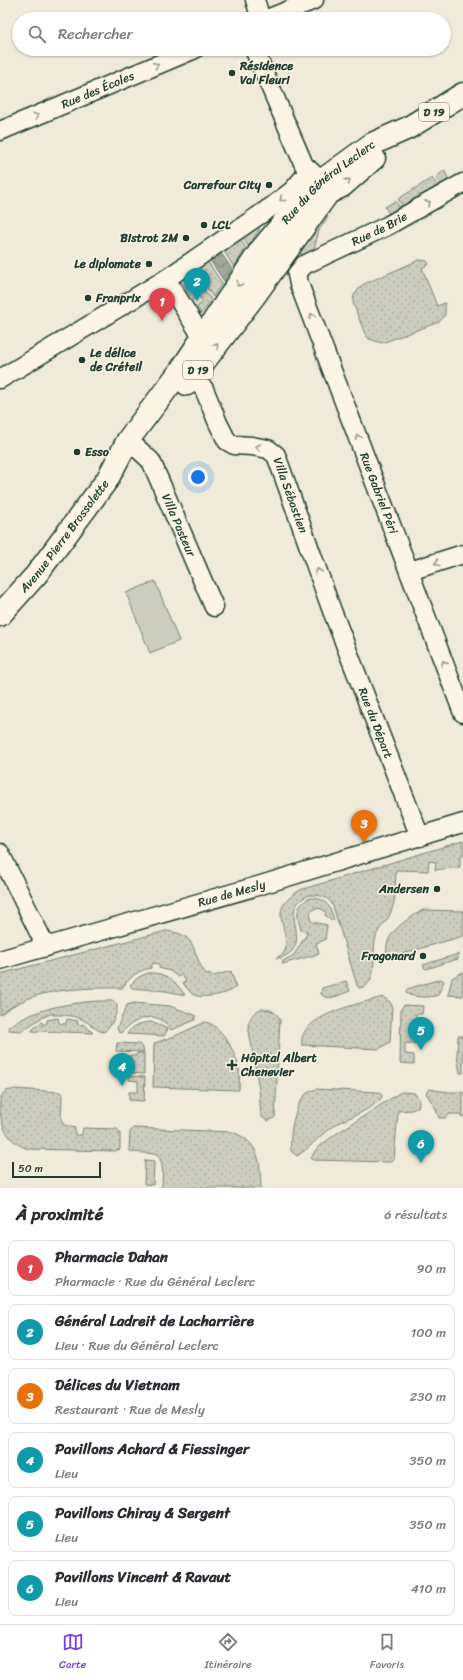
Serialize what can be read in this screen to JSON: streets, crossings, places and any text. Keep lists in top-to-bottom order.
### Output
{
  "streets": {
    "main road": ["D 19", "Rue du Général Leclerc", "Avenue Pierre Brossolette"],
    "street": [
      "Rue des Écoles",
      "Rue de Brie",
      "Rue Gabriel Péri",
      "Villa Sébastien",
      "Villa Pasteur",
      "Rue du Départ",
      "Rue de Mesly"
    ]
  },
  "crossings": [
    ["Rue du Général Leclerc", "Avenue Pierre Brossolette"],
    ["Rue de Brie", "Rue Gabriel Péri"],
    ["Villa Sébastien", "Avenue Pierre Brossolette"],
    ["Villa Sébastien", "Rue du Départ"],
    ["Villa Pasteur", "Avenue Pierre Brossolette"],
    ["Rue du Départ", "Rue de Mesly"]
  ],
  "one_way": [
    "Rue des Écoles",
    "Rue de Brie",
    "Rue Gabriel Péri",
    "Villa Sébastien"
  ],
  "places": {
    "other": [
      "Résidence Val Fleuri",
      "Carrefour City",
      "LCL",
      "Bistrot 2M",
      "Le diplomate",
      "Franprix",
      "Le délice de Créteil",
      "Esso",
      "Andersen",
      "Fragonard"
    ],
    "health": ["Hôpital Albert Chenevier"]
  },
  "scale_bar": "50 m",
  "page": {
    "search": "Rechercher",
    "pins": [
      "2",
      "1",
      "3",
      "5",
      "4",
      "6"
    ],
    "scale": "50 m",
    "heading": ["À proximité", "6 résultats"],
    "list": [
      {
        "mark": "1",
        "name": "Pharmacie Dahan",
        "note": "Pharmacie · Rue du Général Leclerc",
        "value": "90 m"
      },
      {
        "mark": "2",
        "name": "Général Ladreit de Lacharrière",
        "note": "Lieu · Rue du Général Leclerc",
        "value": "100 m"
      },
      {
        "mark": "3",
        "name": "Délices du Vietnam",
        "note": "Restaurant · Rue de Mesly",
        "value": "230 m"
      },
      {
        "mark": "4",
        "name": "Pavillons Achard & Fiessinger",
        "note": "Lieu",
        "value": "350 m"
      },
      {
        "mark": "5",
        "name": "Pavillons Chiray & Sergent",
        "note": "Lieu",
        "value": "350 m"
      },
      {
        "mark": "6",
        "name": "Pavillons Vincent & Ravaut",
        "note": "Lieu",
        "value": "410 m"
      }
    ],
    "nav": ["Carte", "Itinéraire", "Favoris"]
  }
}
